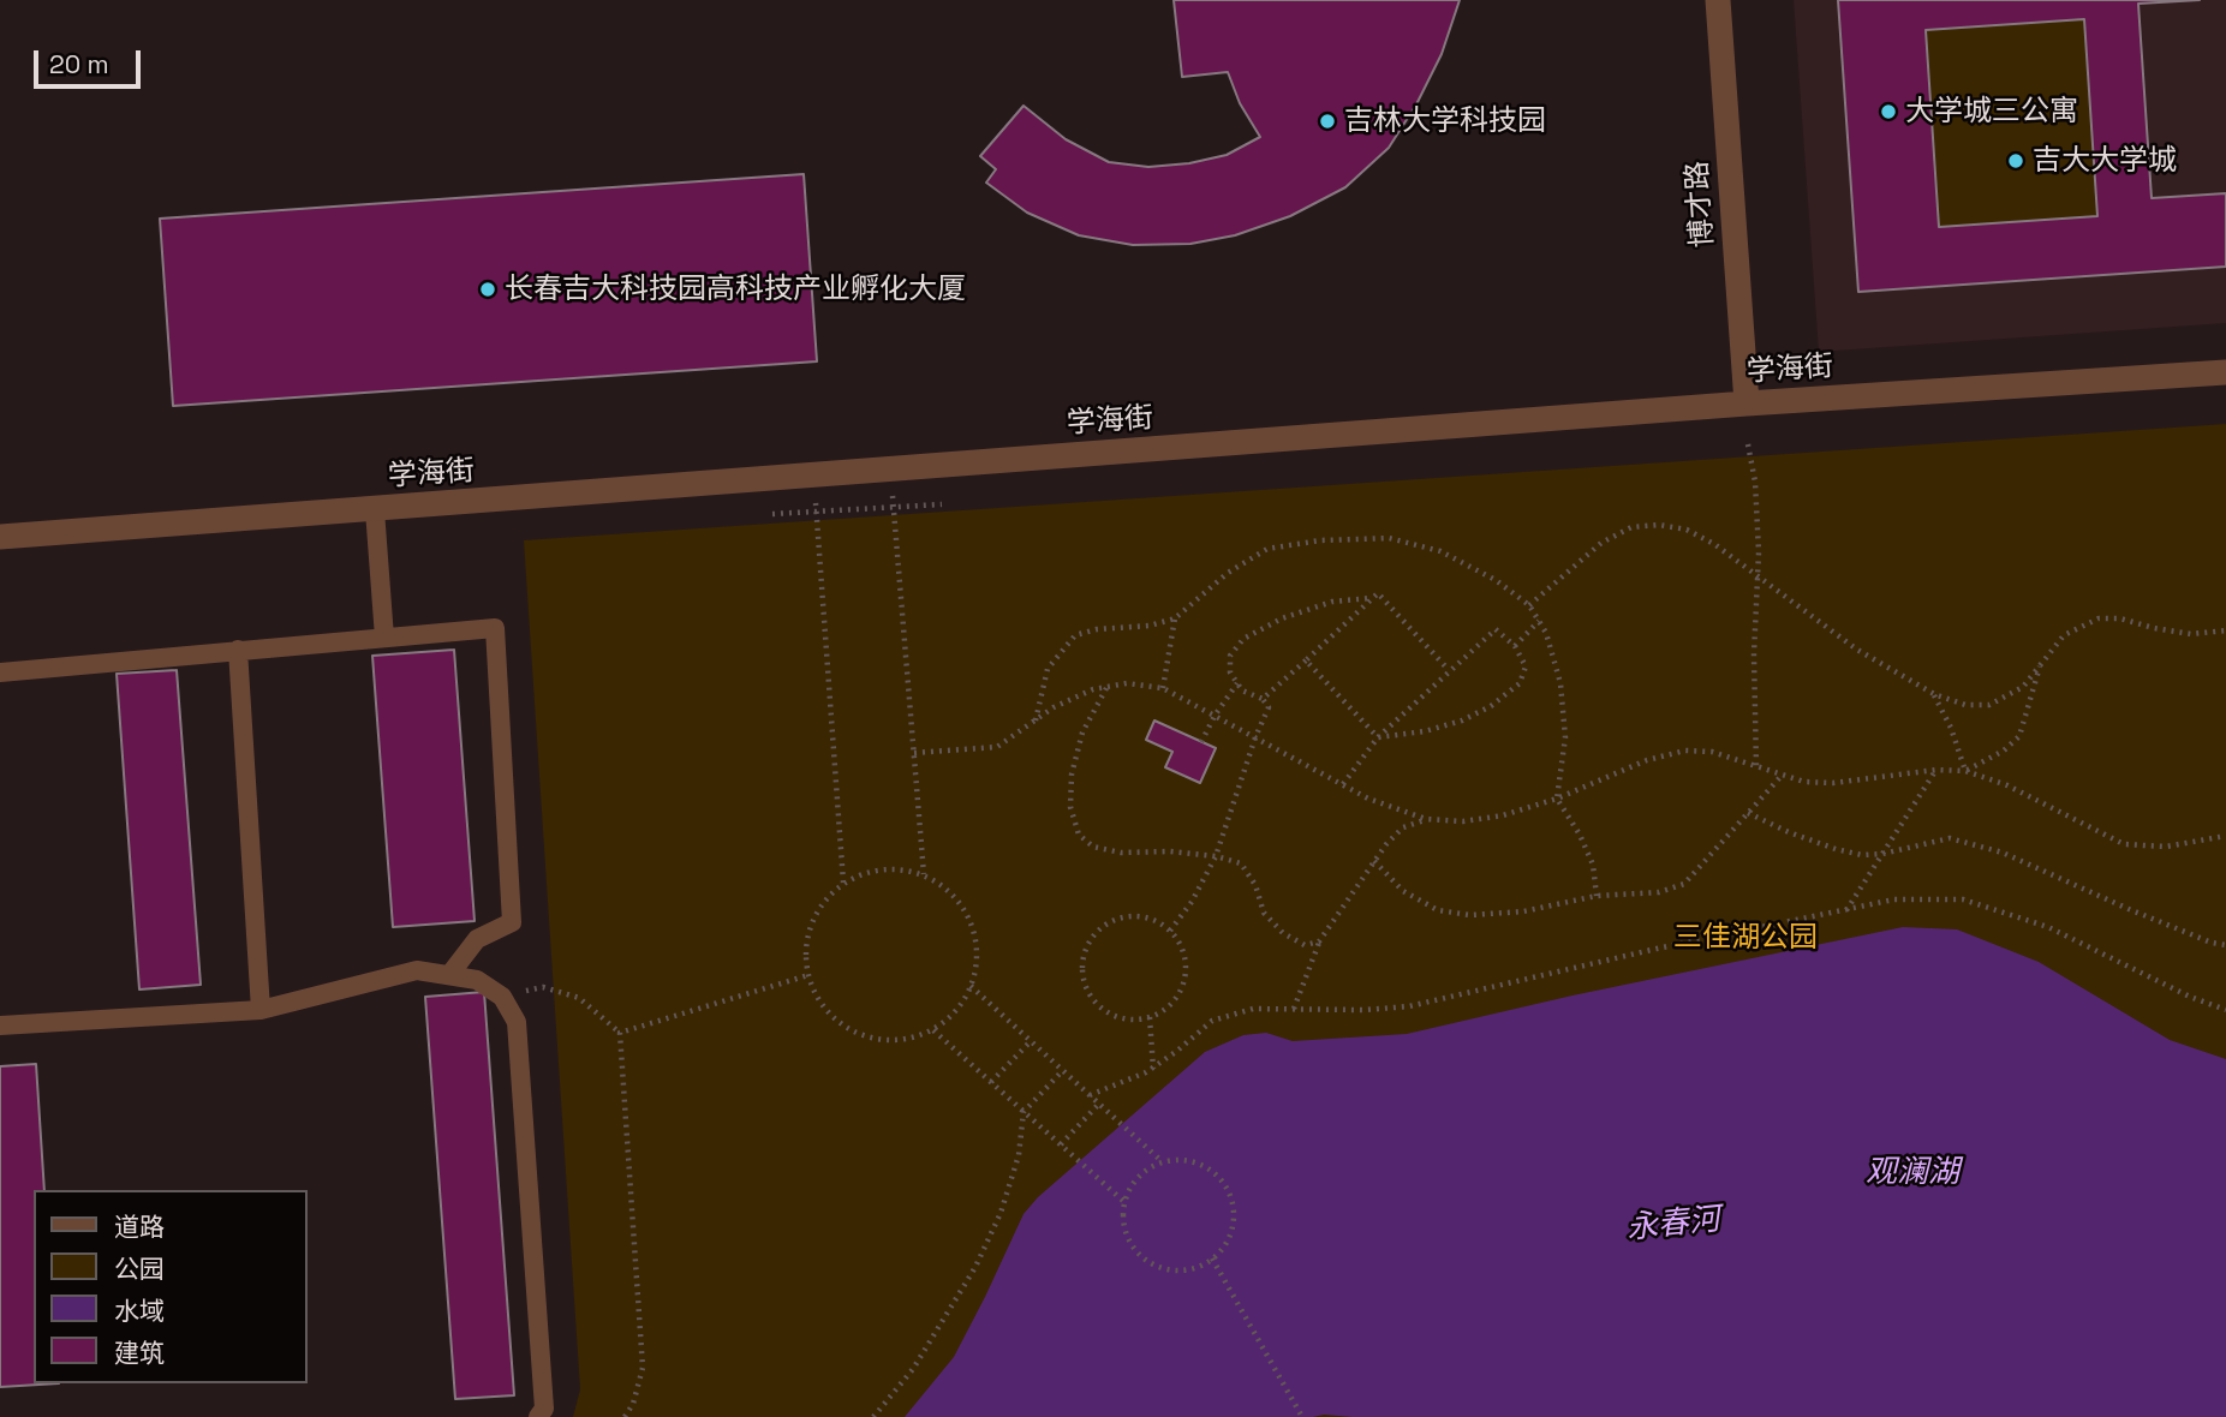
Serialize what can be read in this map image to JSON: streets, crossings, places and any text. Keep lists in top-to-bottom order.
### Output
{
  "streets": {
    "street": ["博才路", "学海街"]
  },
  "crossings": [
    ["博才路", "学海街"]
  ],
  "water": ["观澜湖", "永春河"],
  "parks": ["三佳湖公园"],
  "places": [
    "大学城三公寓",
    "吉林大学科技园",
    "吉大大学城",
    "长春吉大科技园高科技产业孵化大厦"
  ],
  "legend": [
    "道路",
    "公园",
    "水域",
    "建筑"
  ],
  "scale_bar": "20 m"
}
